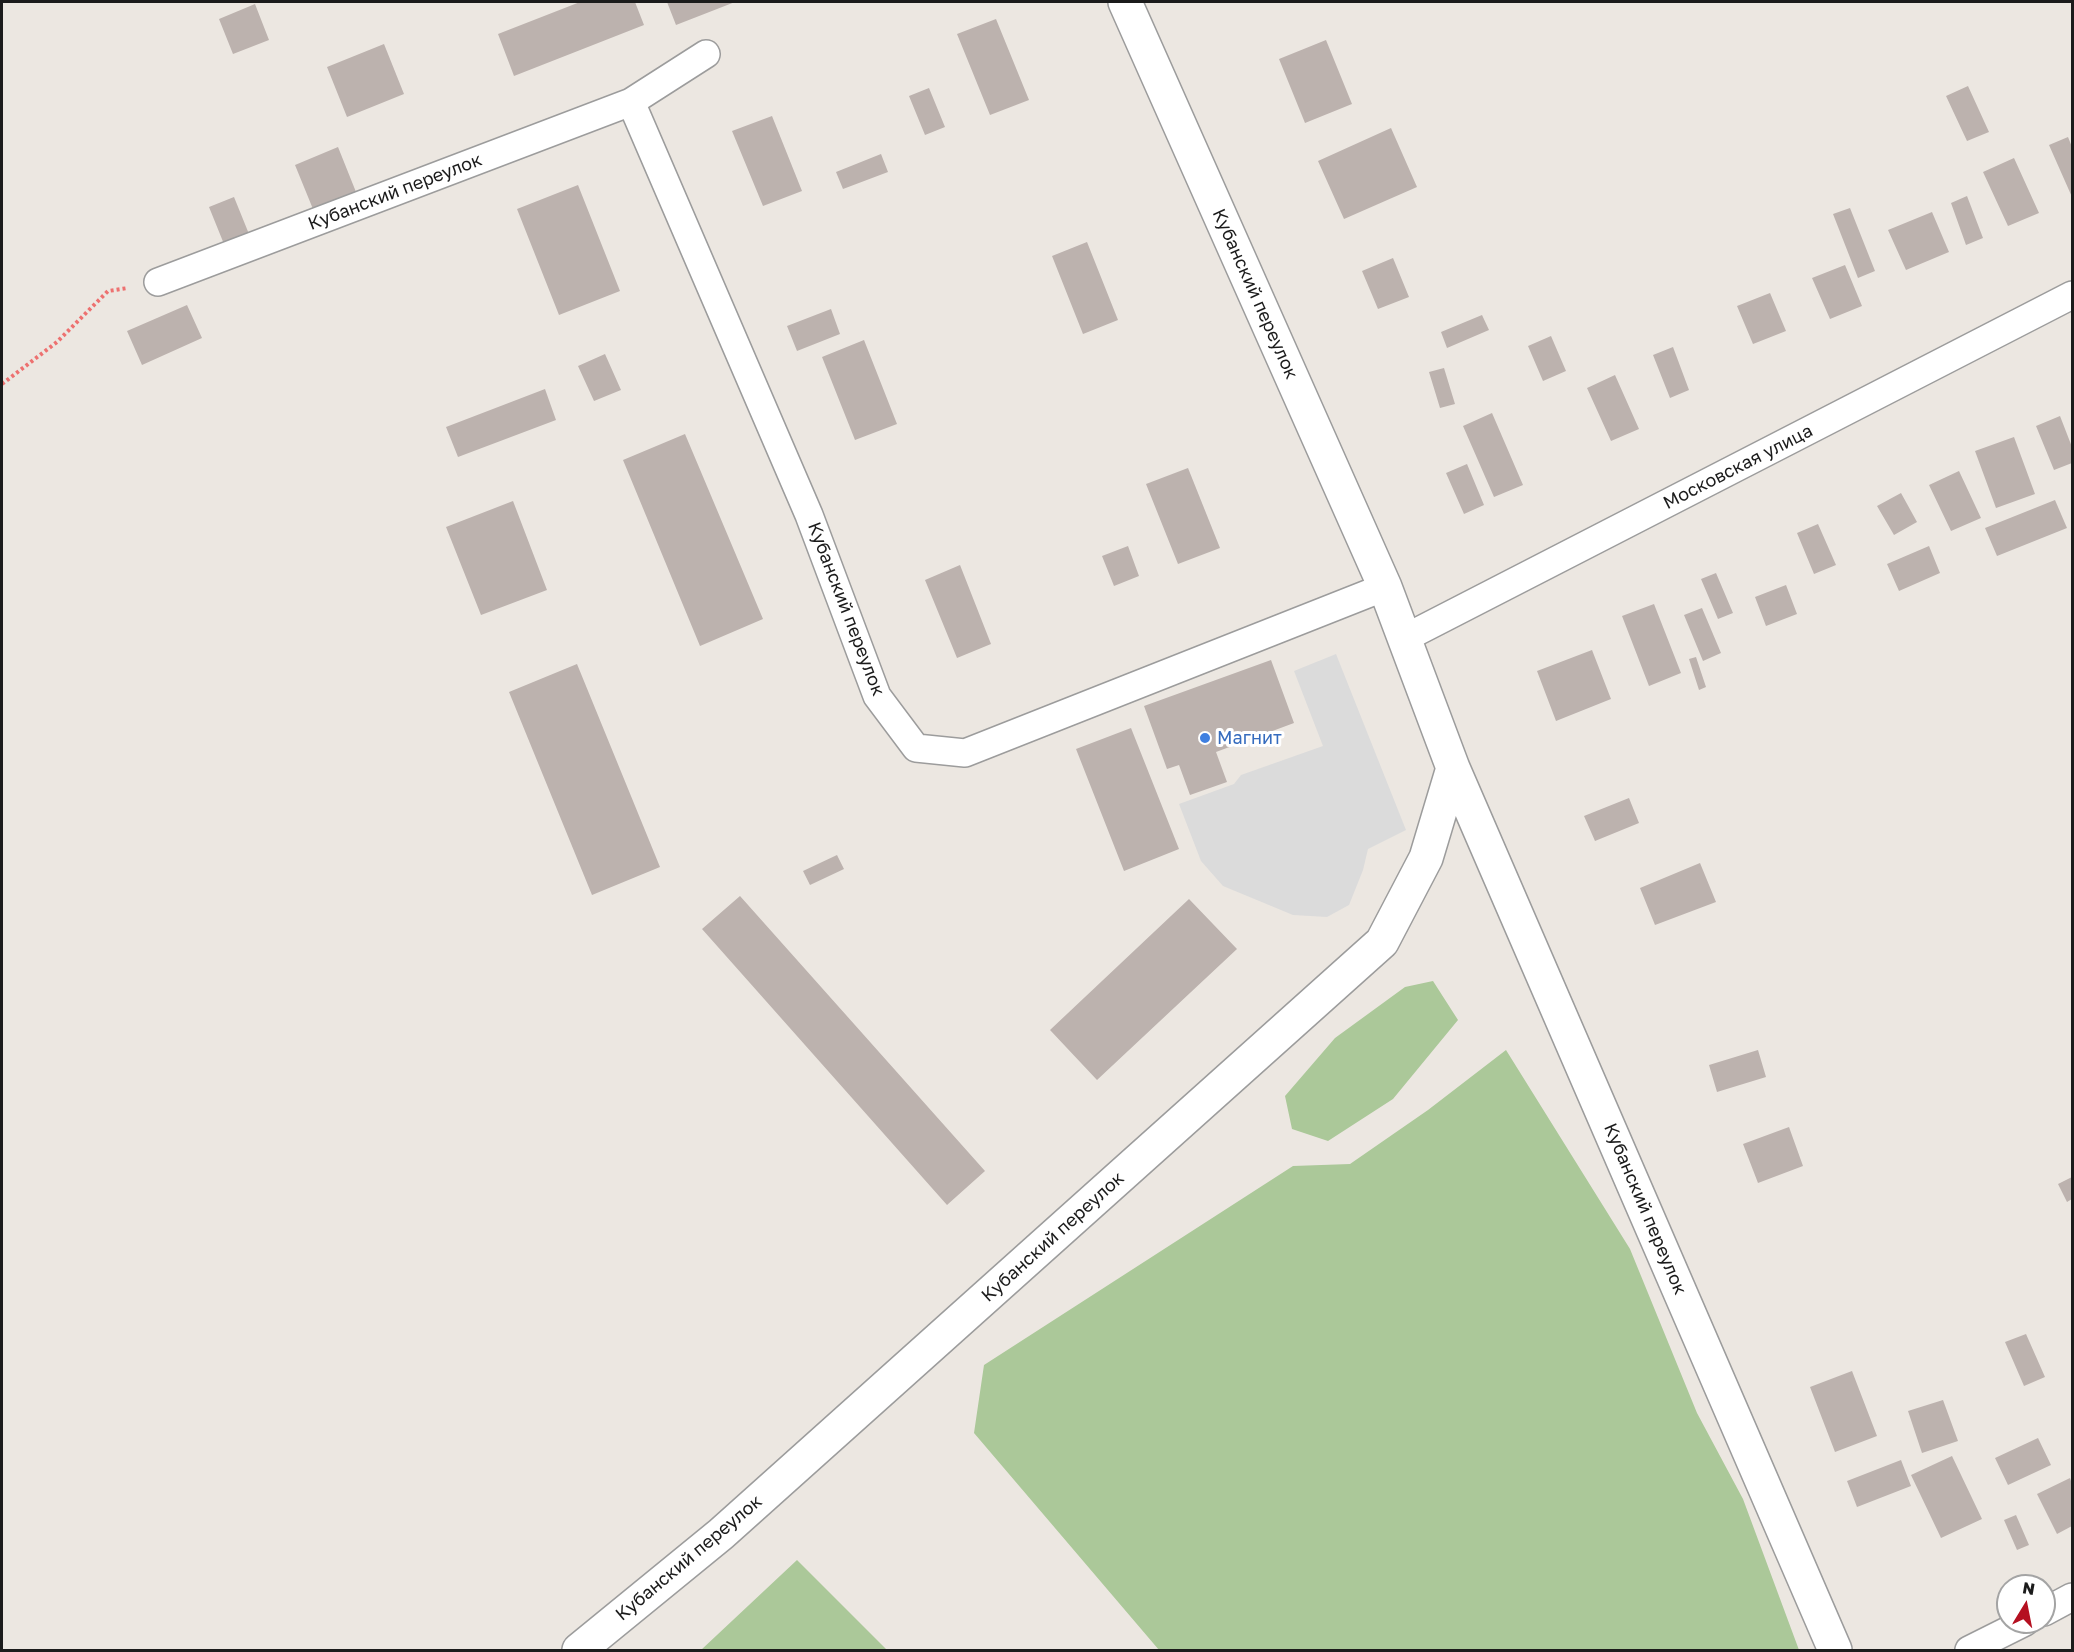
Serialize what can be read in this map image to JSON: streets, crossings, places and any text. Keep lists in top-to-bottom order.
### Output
{
  "streets": {
    "street": ["Кубанский переулок", "Московская улица"]
  },
  "crossings": [
    ["Кубанский переулок", "Московская улица"]
  ],
  "places": ["Магнит"],
  "north": "top"
}
